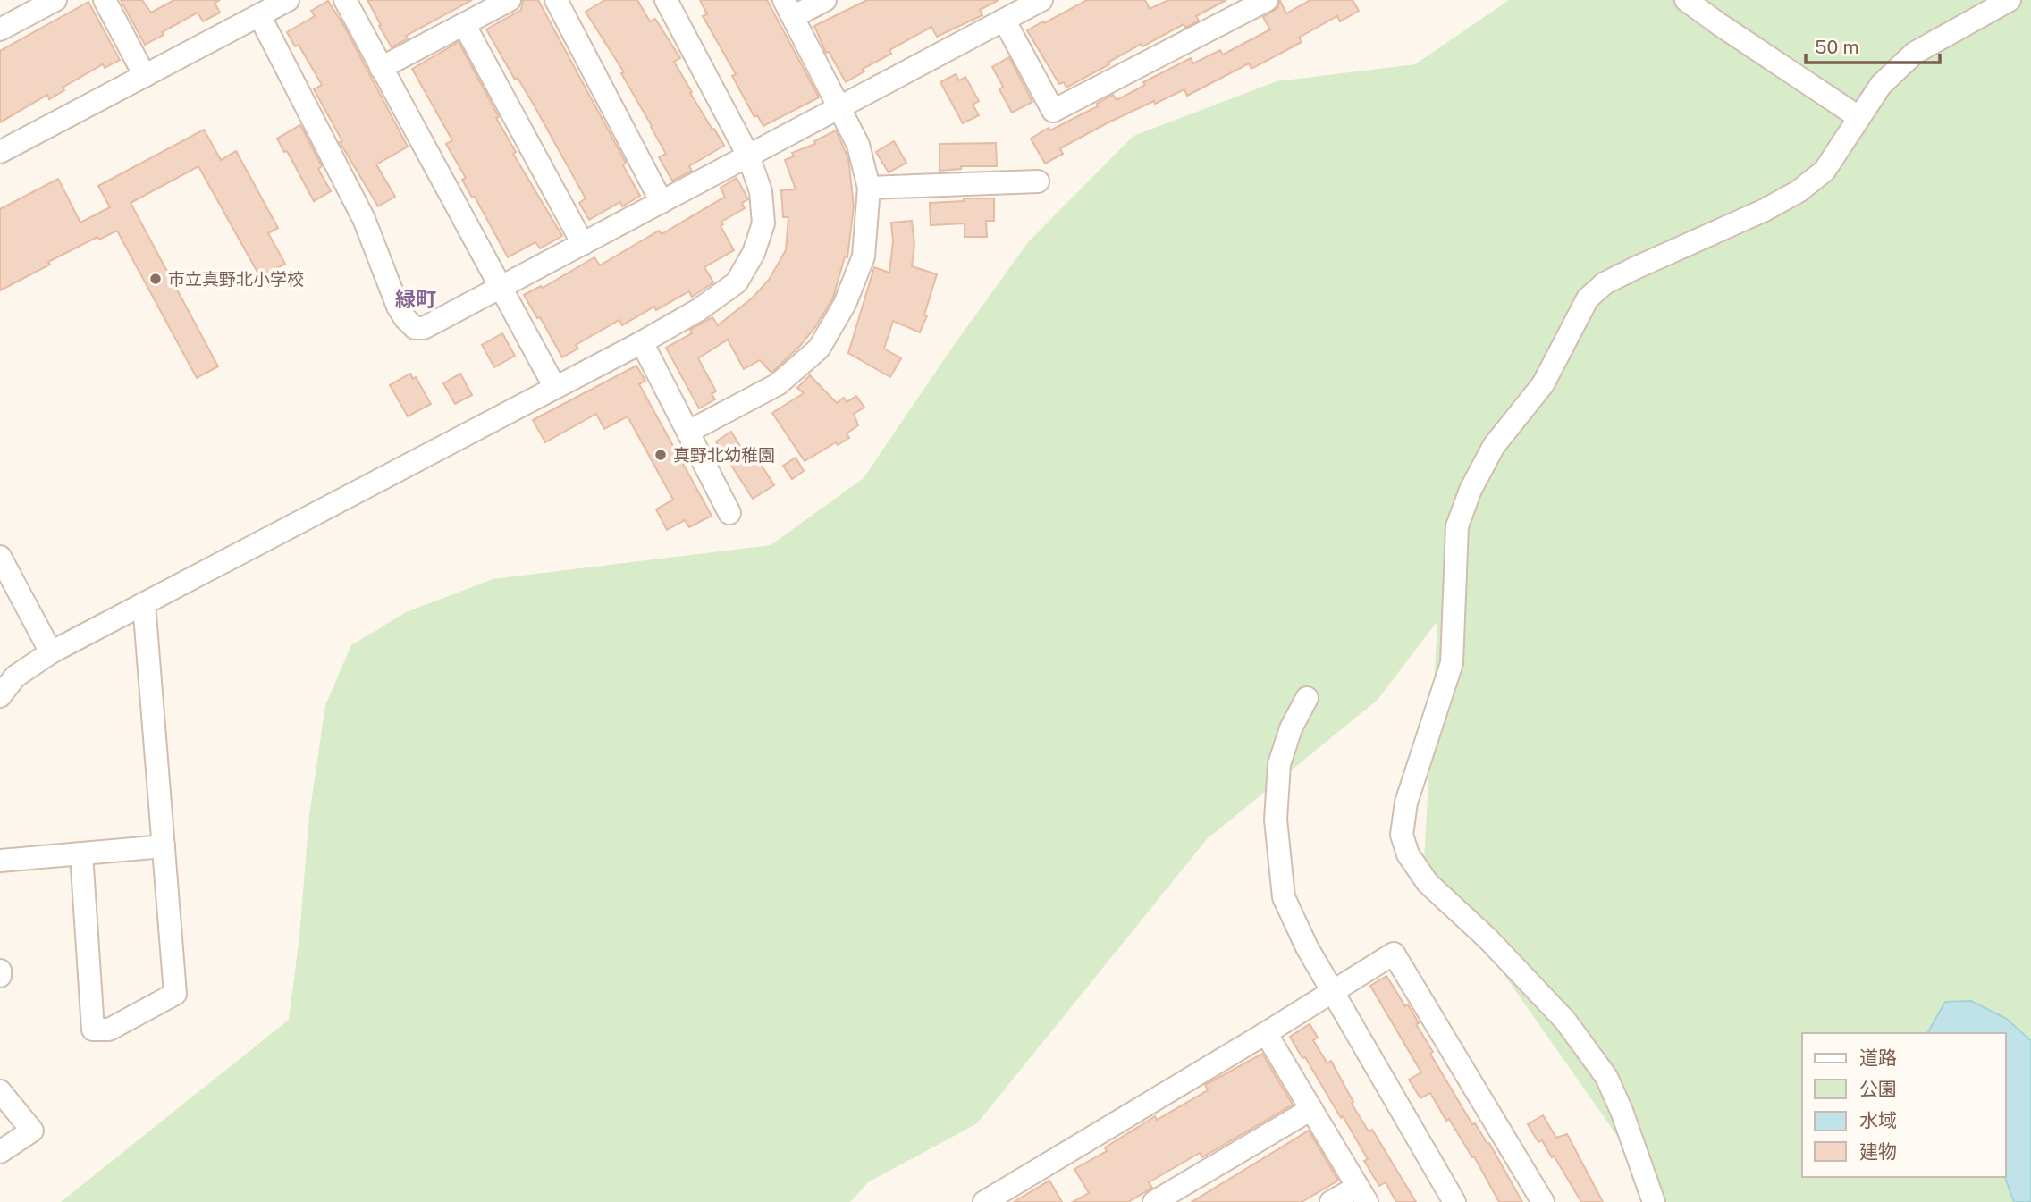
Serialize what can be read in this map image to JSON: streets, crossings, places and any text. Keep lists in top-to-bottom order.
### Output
{
  "districts": ["緑町"],
  "places": ["市立真野北小学校", "真野北幼稚園"],
  "legend": [
    "道路",
    "公園",
    "水域",
    "建物"
  ],
  "scale_bar": "50 m"
}
